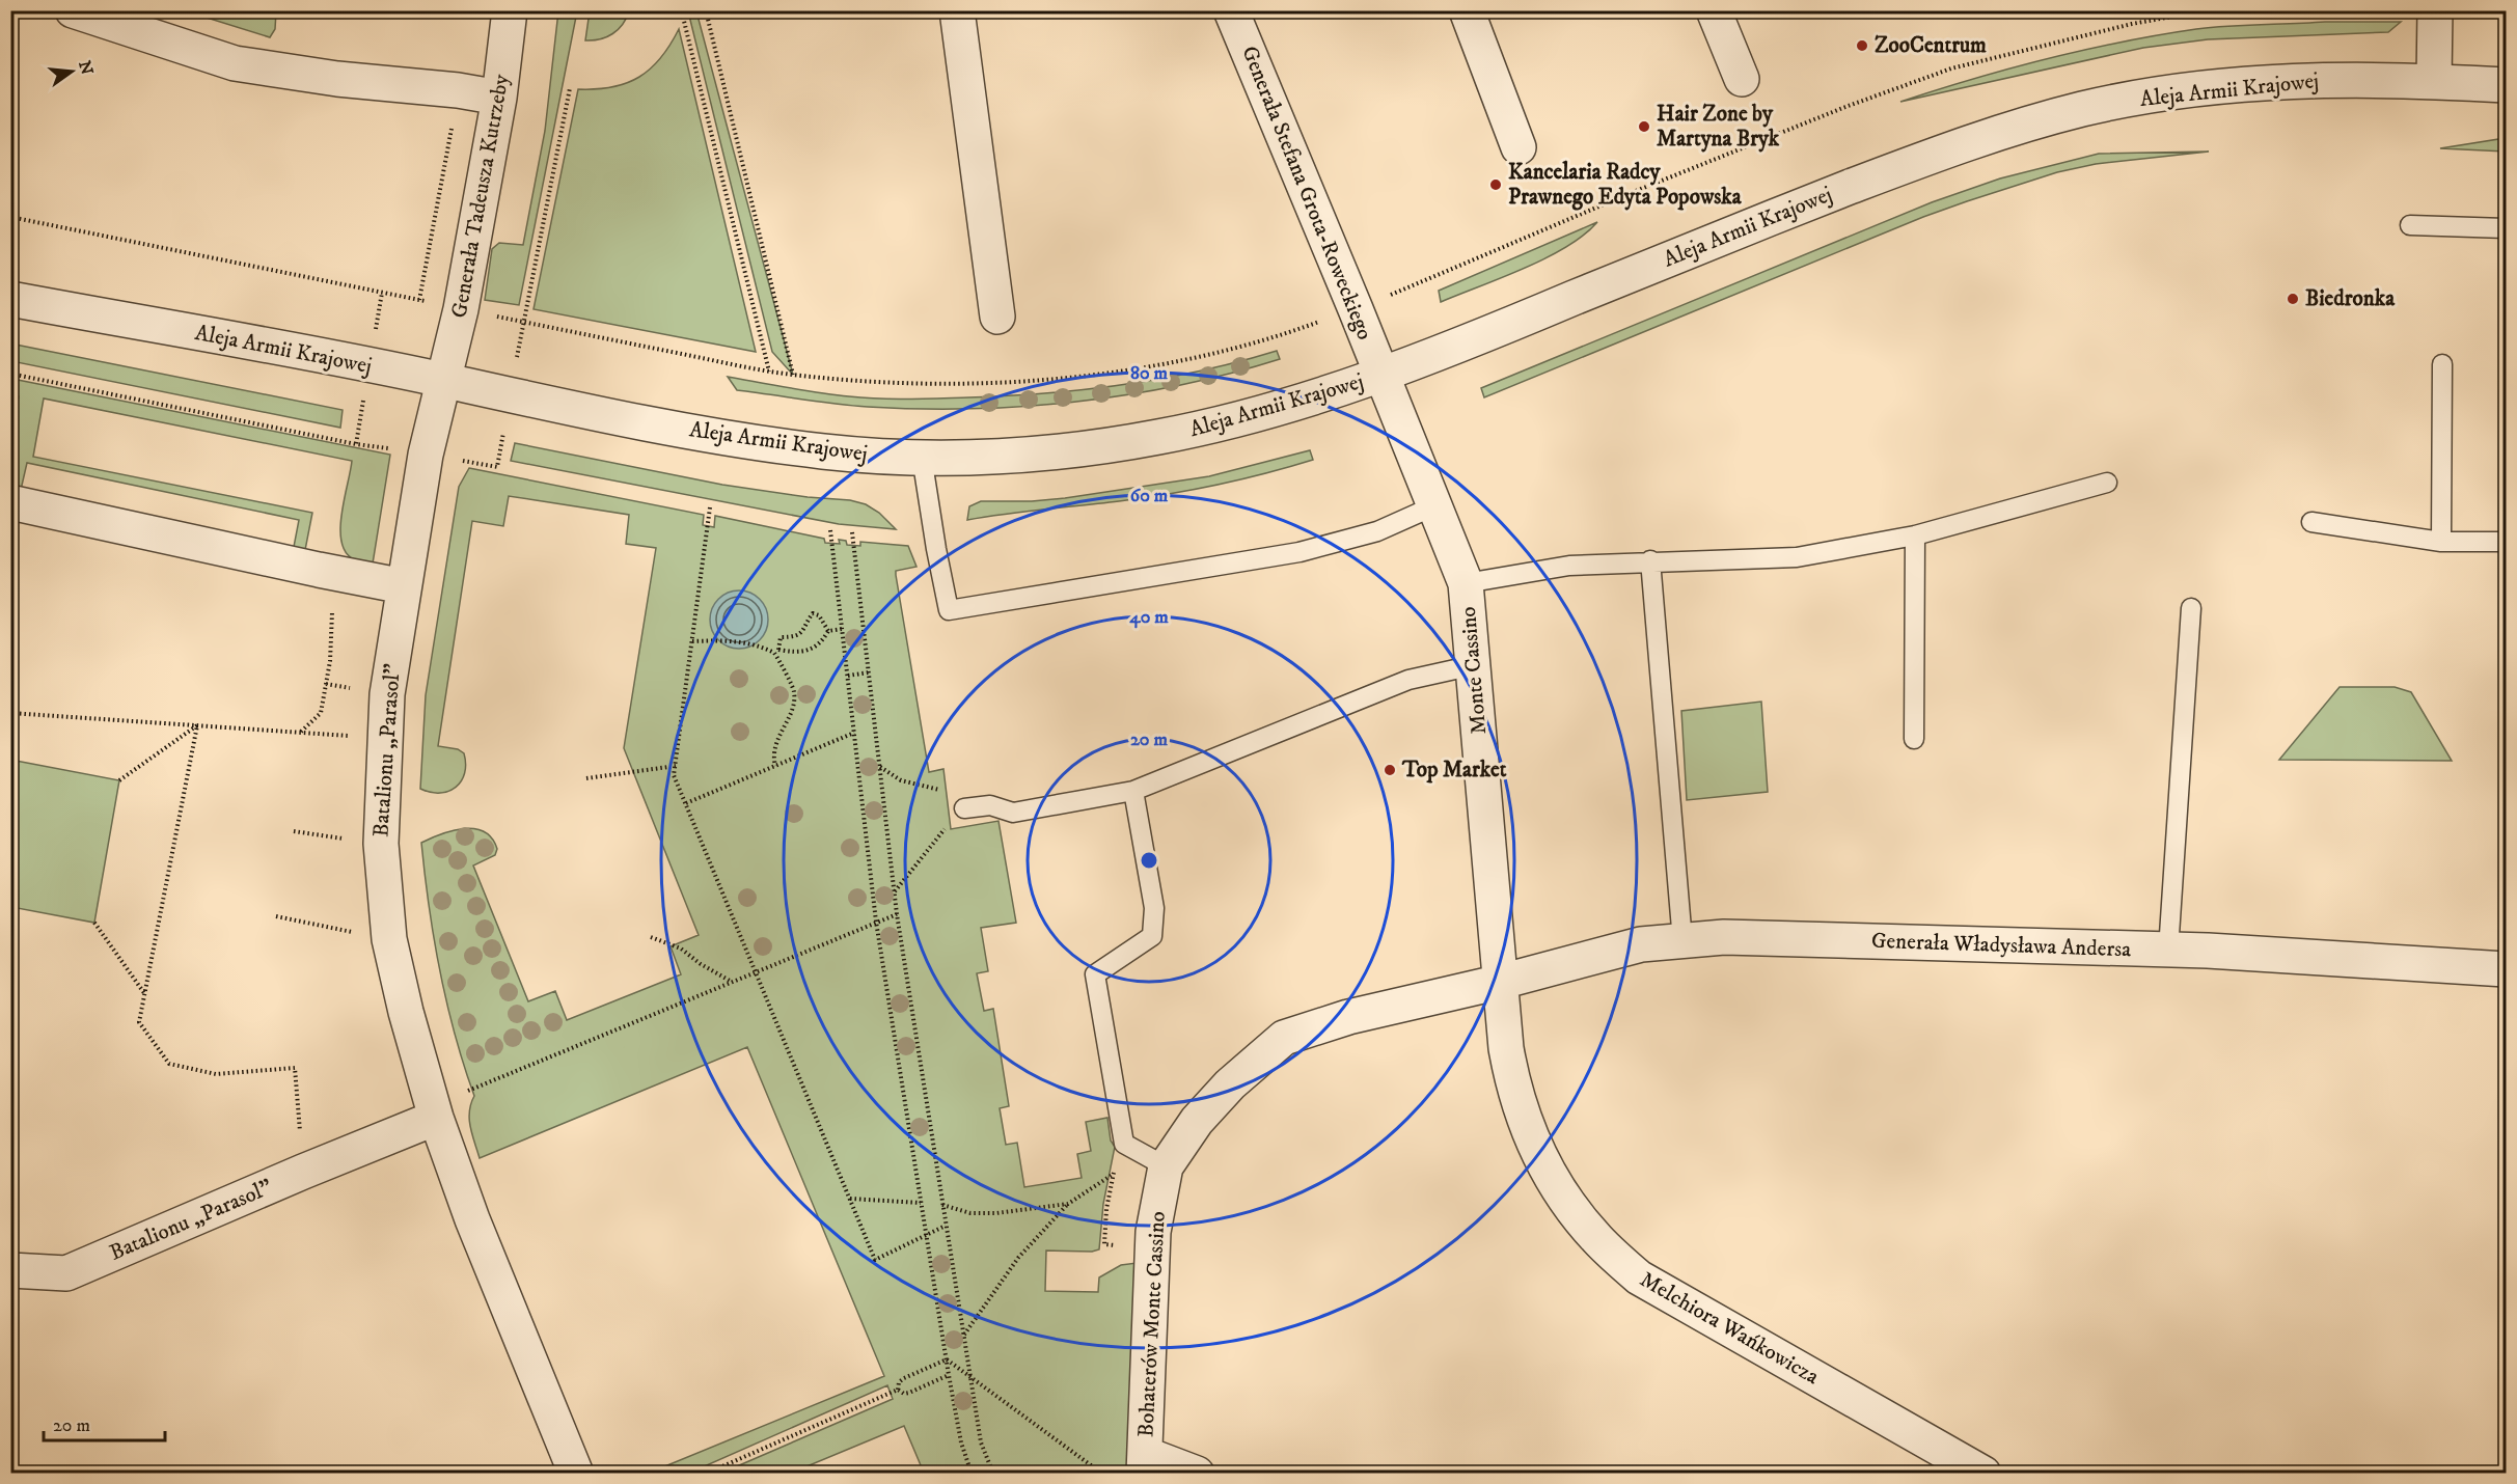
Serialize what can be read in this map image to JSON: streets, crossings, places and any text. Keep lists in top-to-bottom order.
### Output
{
  "streets": {
    "street": [
      "Aleja Armii Krajowej",
      "Generała Stefana Grota-Roweckiego",
      "Generała Tadeusza Kutrzeby",
      "Monte Cassino",
      "Batalionu „Parasol”",
      "Generała Władysława Andersa",
      "Bohaterów Monte Cassino",
      "Melchiora Wańkowicza"
    ]
  },
  "crossings": [
    ["Aleja Armii Krajowej", "Generała Stefana Grota-Roweckiego"],
    ["Aleja Armii Krajowej", "Generała Tadeusza Kutrzeby"],
    ["Aleja Armii Krajowej", "Monte Cassino"],
    ["Aleja Armii Krajowej", "Batalionu „Parasol”"],
    ["Generała Stefana Grota-Roweckiego", "Monte Cassino"],
    ["Generała Tadeusza Kutrzeby", "Batalionu „Parasol”"],
    ["Monte Cassino", "Generała Władysława Andersa"],
    ["Monte Cassino", "Bohaterów Monte Cassino"],
    ["Monte Cassino", "Melchiora Wańkowicza"],
    ["Generała Władysława Andersa", "Bohaterów Monte Cassino"],
    ["Generała Władysława Andersa", "Melchiora Wańkowicza"],
    ["Bohaterów Monte Cassino", "Melchiora Wańkowicza"]
  ],
  "places": [
    "ZooCentrum",
    "Hair Zone by Martyna Bryk",
    "Kancelaria Radcy Prawnego Edyta Popowska",
    "Biedronka",
    "Top Market"
  ],
  "scale_bar": "20 m",
  "north": "right",
  "rings": [
    "80 m",
    "60 m",
    "40 m",
    "20 m"
  ]
}
